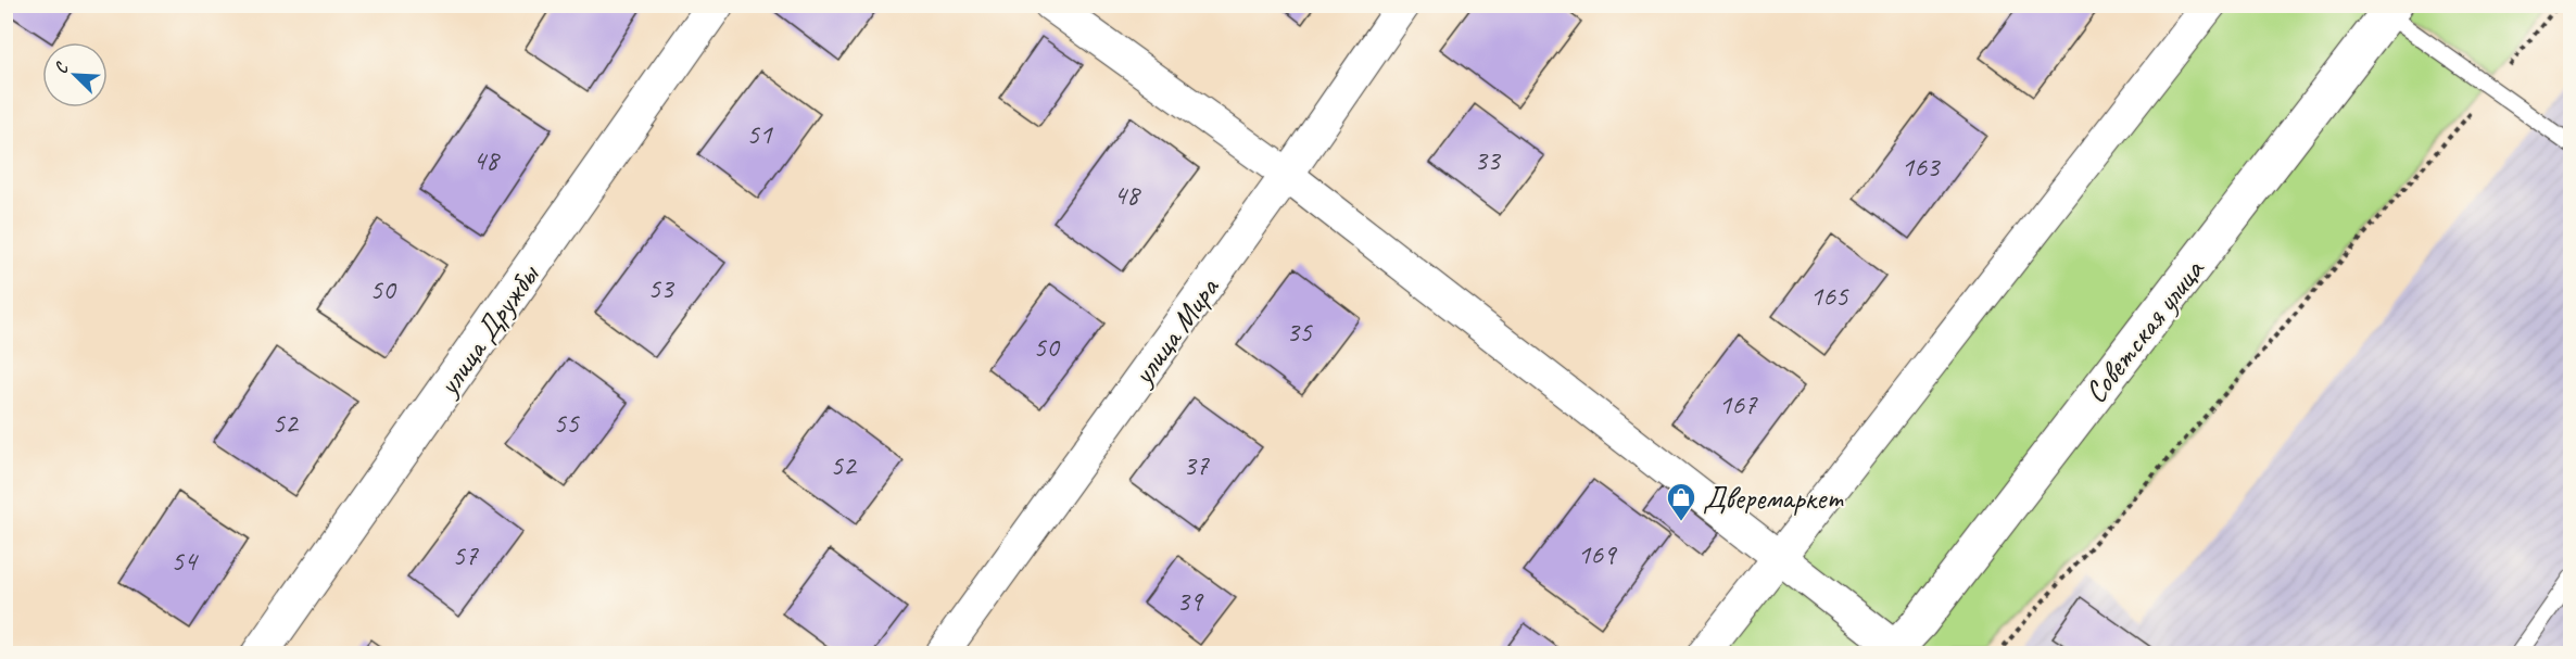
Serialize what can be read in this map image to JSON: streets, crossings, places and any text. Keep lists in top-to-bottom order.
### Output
{
  "streets": {
    "main road": ["улица Дружбы", "Советская улица"],
    "street": ["улица Мира"]
  },
  "places": {
    "shop": ["Дверемаркет"]
  },
  "house_numbers": [
    "51",
    "48",
    "33",
    "163",
    "48",
    "53",
    "50",
    "165",
    "35",
    "50",
    "167",
    "52",
    "55",
    "52",
    "37",
    "169",
    "57",
    "54",
    "39"
  ],
  "north": "top left"
}
